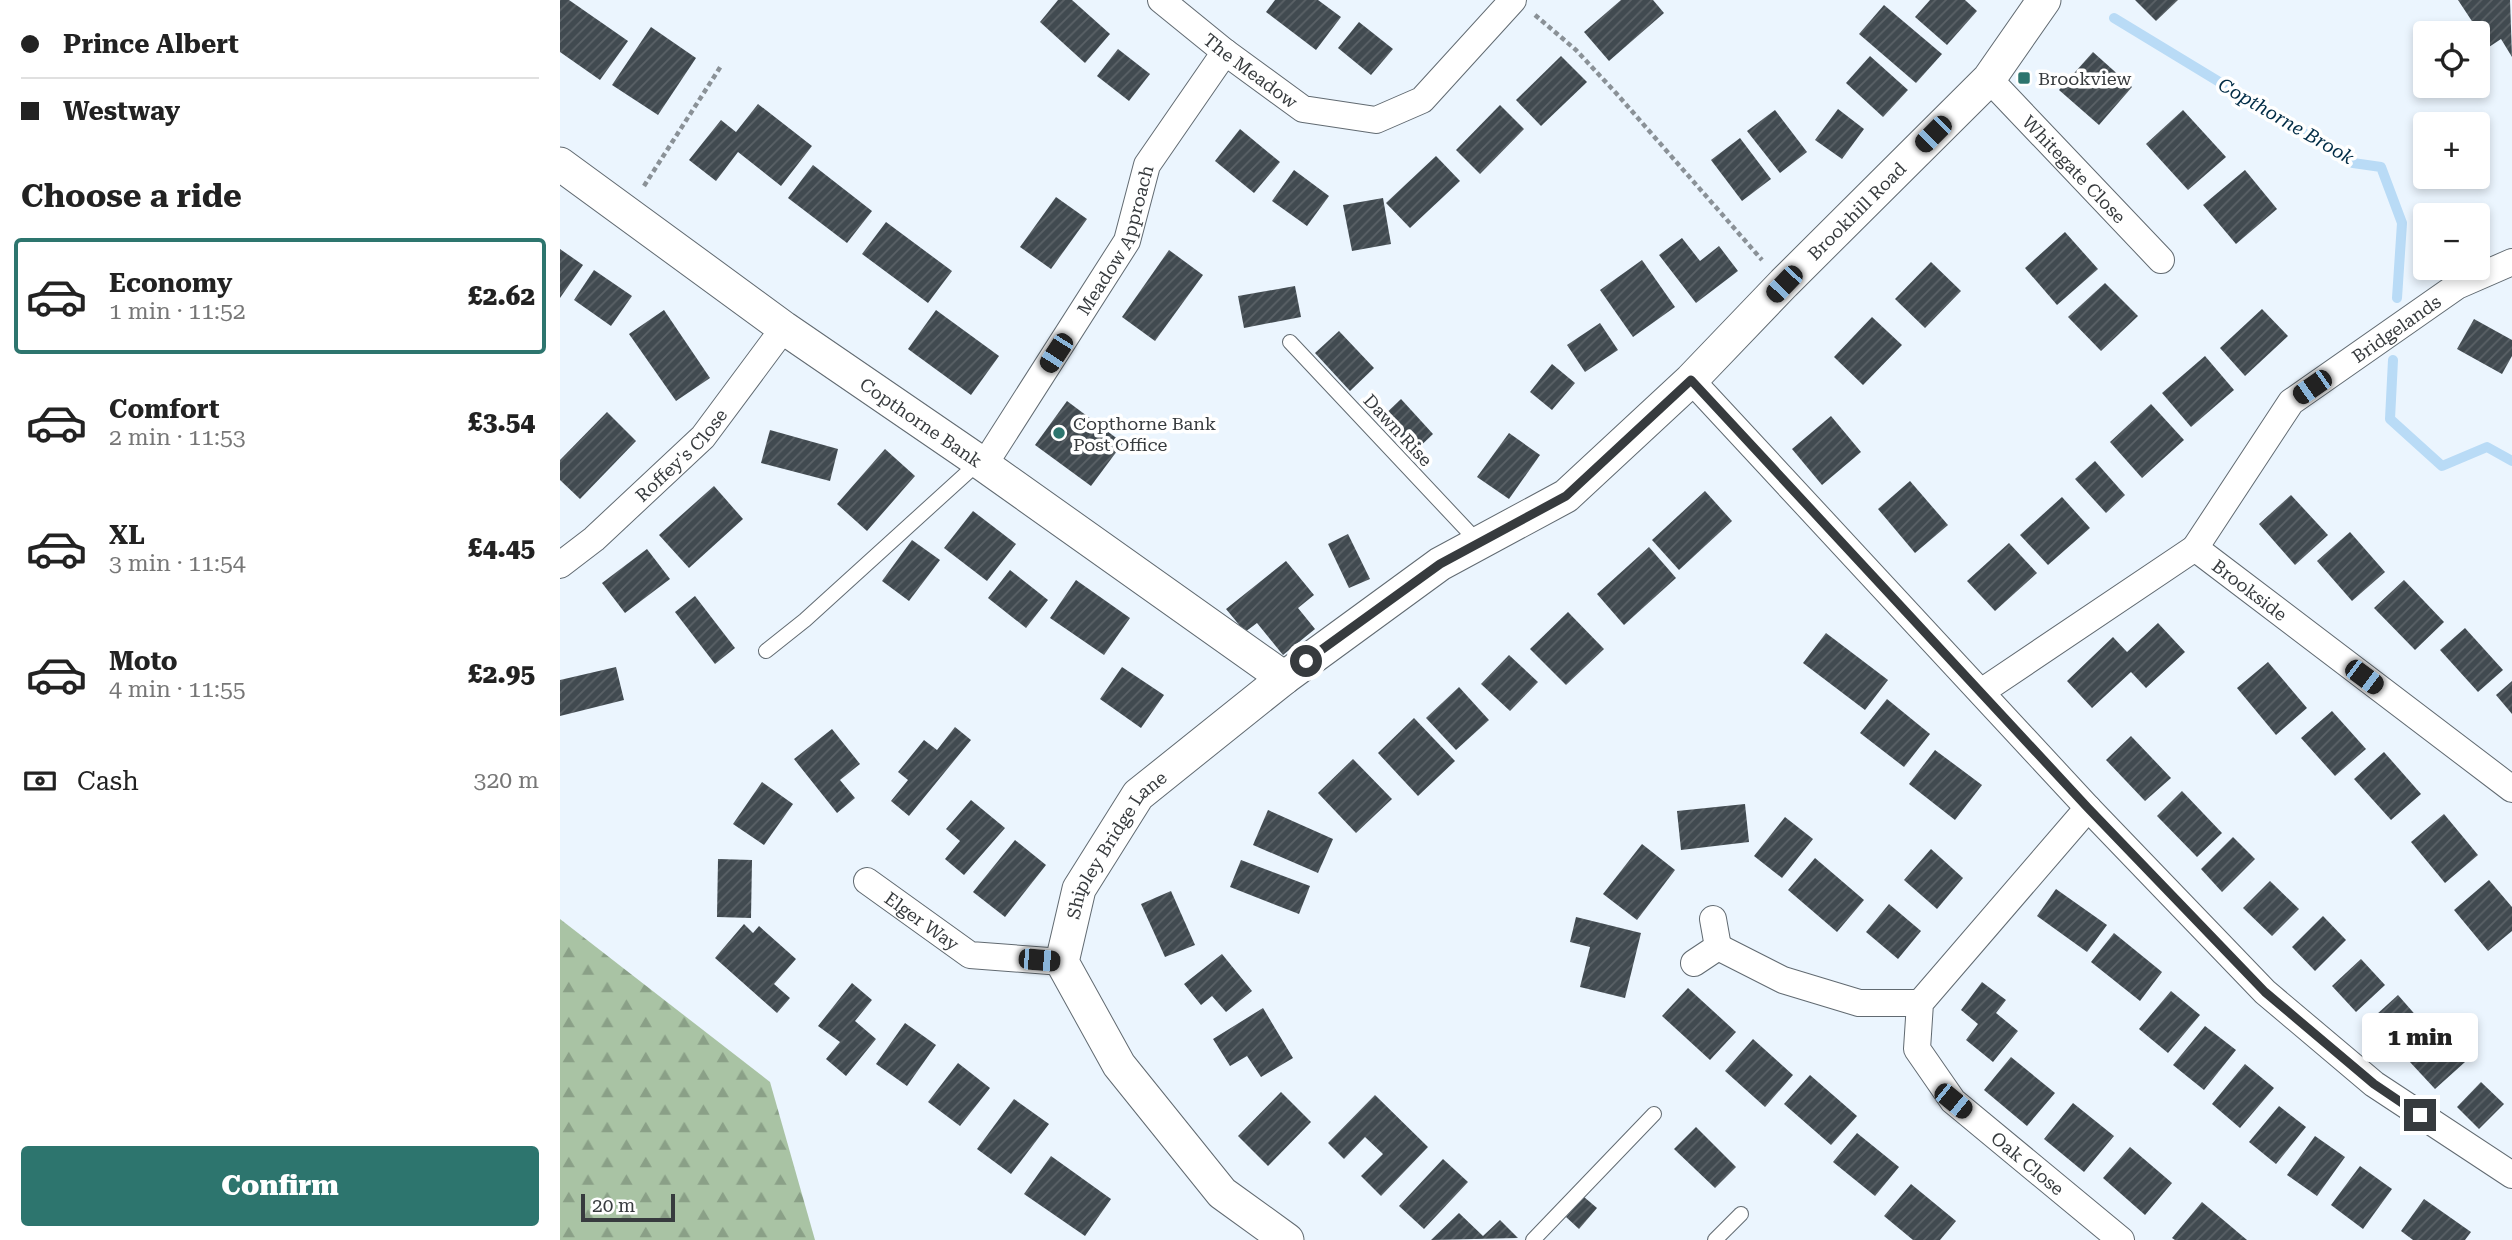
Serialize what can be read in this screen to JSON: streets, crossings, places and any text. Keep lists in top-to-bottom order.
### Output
{
  "streets": {
    "street": [
      "The Meadow",
      "Whitegate Close",
      "Brookhill Road",
      "Meadow Approach",
      "Bridgelands",
      "Copthorne Bank",
      "Roffey's Close",
      "Brookside",
      "Shipley Bridge Lane",
      "Elger Way",
      "Oak Close"
    ],
    "lane": ["Dawn Rise"]
  },
  "crossings": [
    ["The Meadow", "Meadow Approach"],
    ["Whitegate Close", "Brookhill Road"],
    ["Brookhill Road", "Copthorne Bank"],
    ["Brookhill Road", "Dawn Rise"],
    ["Brookhill Road", "Shipley Bridge Lane"],
    ["Meadow Approach", "Copthorne Bank"],
    ["Bridgelands", "Brookside"],
    ["Copthorne Bank", "Roffey's Close"],
    ["Copthorne Bank", "Shipley Bridge Lane"],
    ["Shipley Bridge Lane", "Elger Way"]
  ],
  "water": ["Copthorne Brook"],
  "places": {
    "transit": ["Brookview"],
    "other": ["Copthorne Bank Post Office"]
  },
  "scale_bar": "20 m",
  "page": {
    "banner": ["Prince Albert", "Westway"],
    "map_buttons": ["+", "−"],
    "heading": "Choose a ride",
    "list": [
      {
        "name": "Economy",
        "note": "1 min · 11:52",
        "value": "£2.62"
      },
      {
        "name": "Comfort",
        "note": "2 min · 11:53",
        "value": "£3.54"
      },
      {
        "name": "XL",
        "note": "3 min · 11:54",
        "value": "£4.45"
      },
      {
        "name": "Moto",
        "note": "4 min · 11:55",
        "value": "£2.95"
      }
    ],
    "pay": ["Cash", "320 m"],
    "bubble": "1 min",
    "buttons": "Confirm",
    "scale": "20 m"
  }
}
